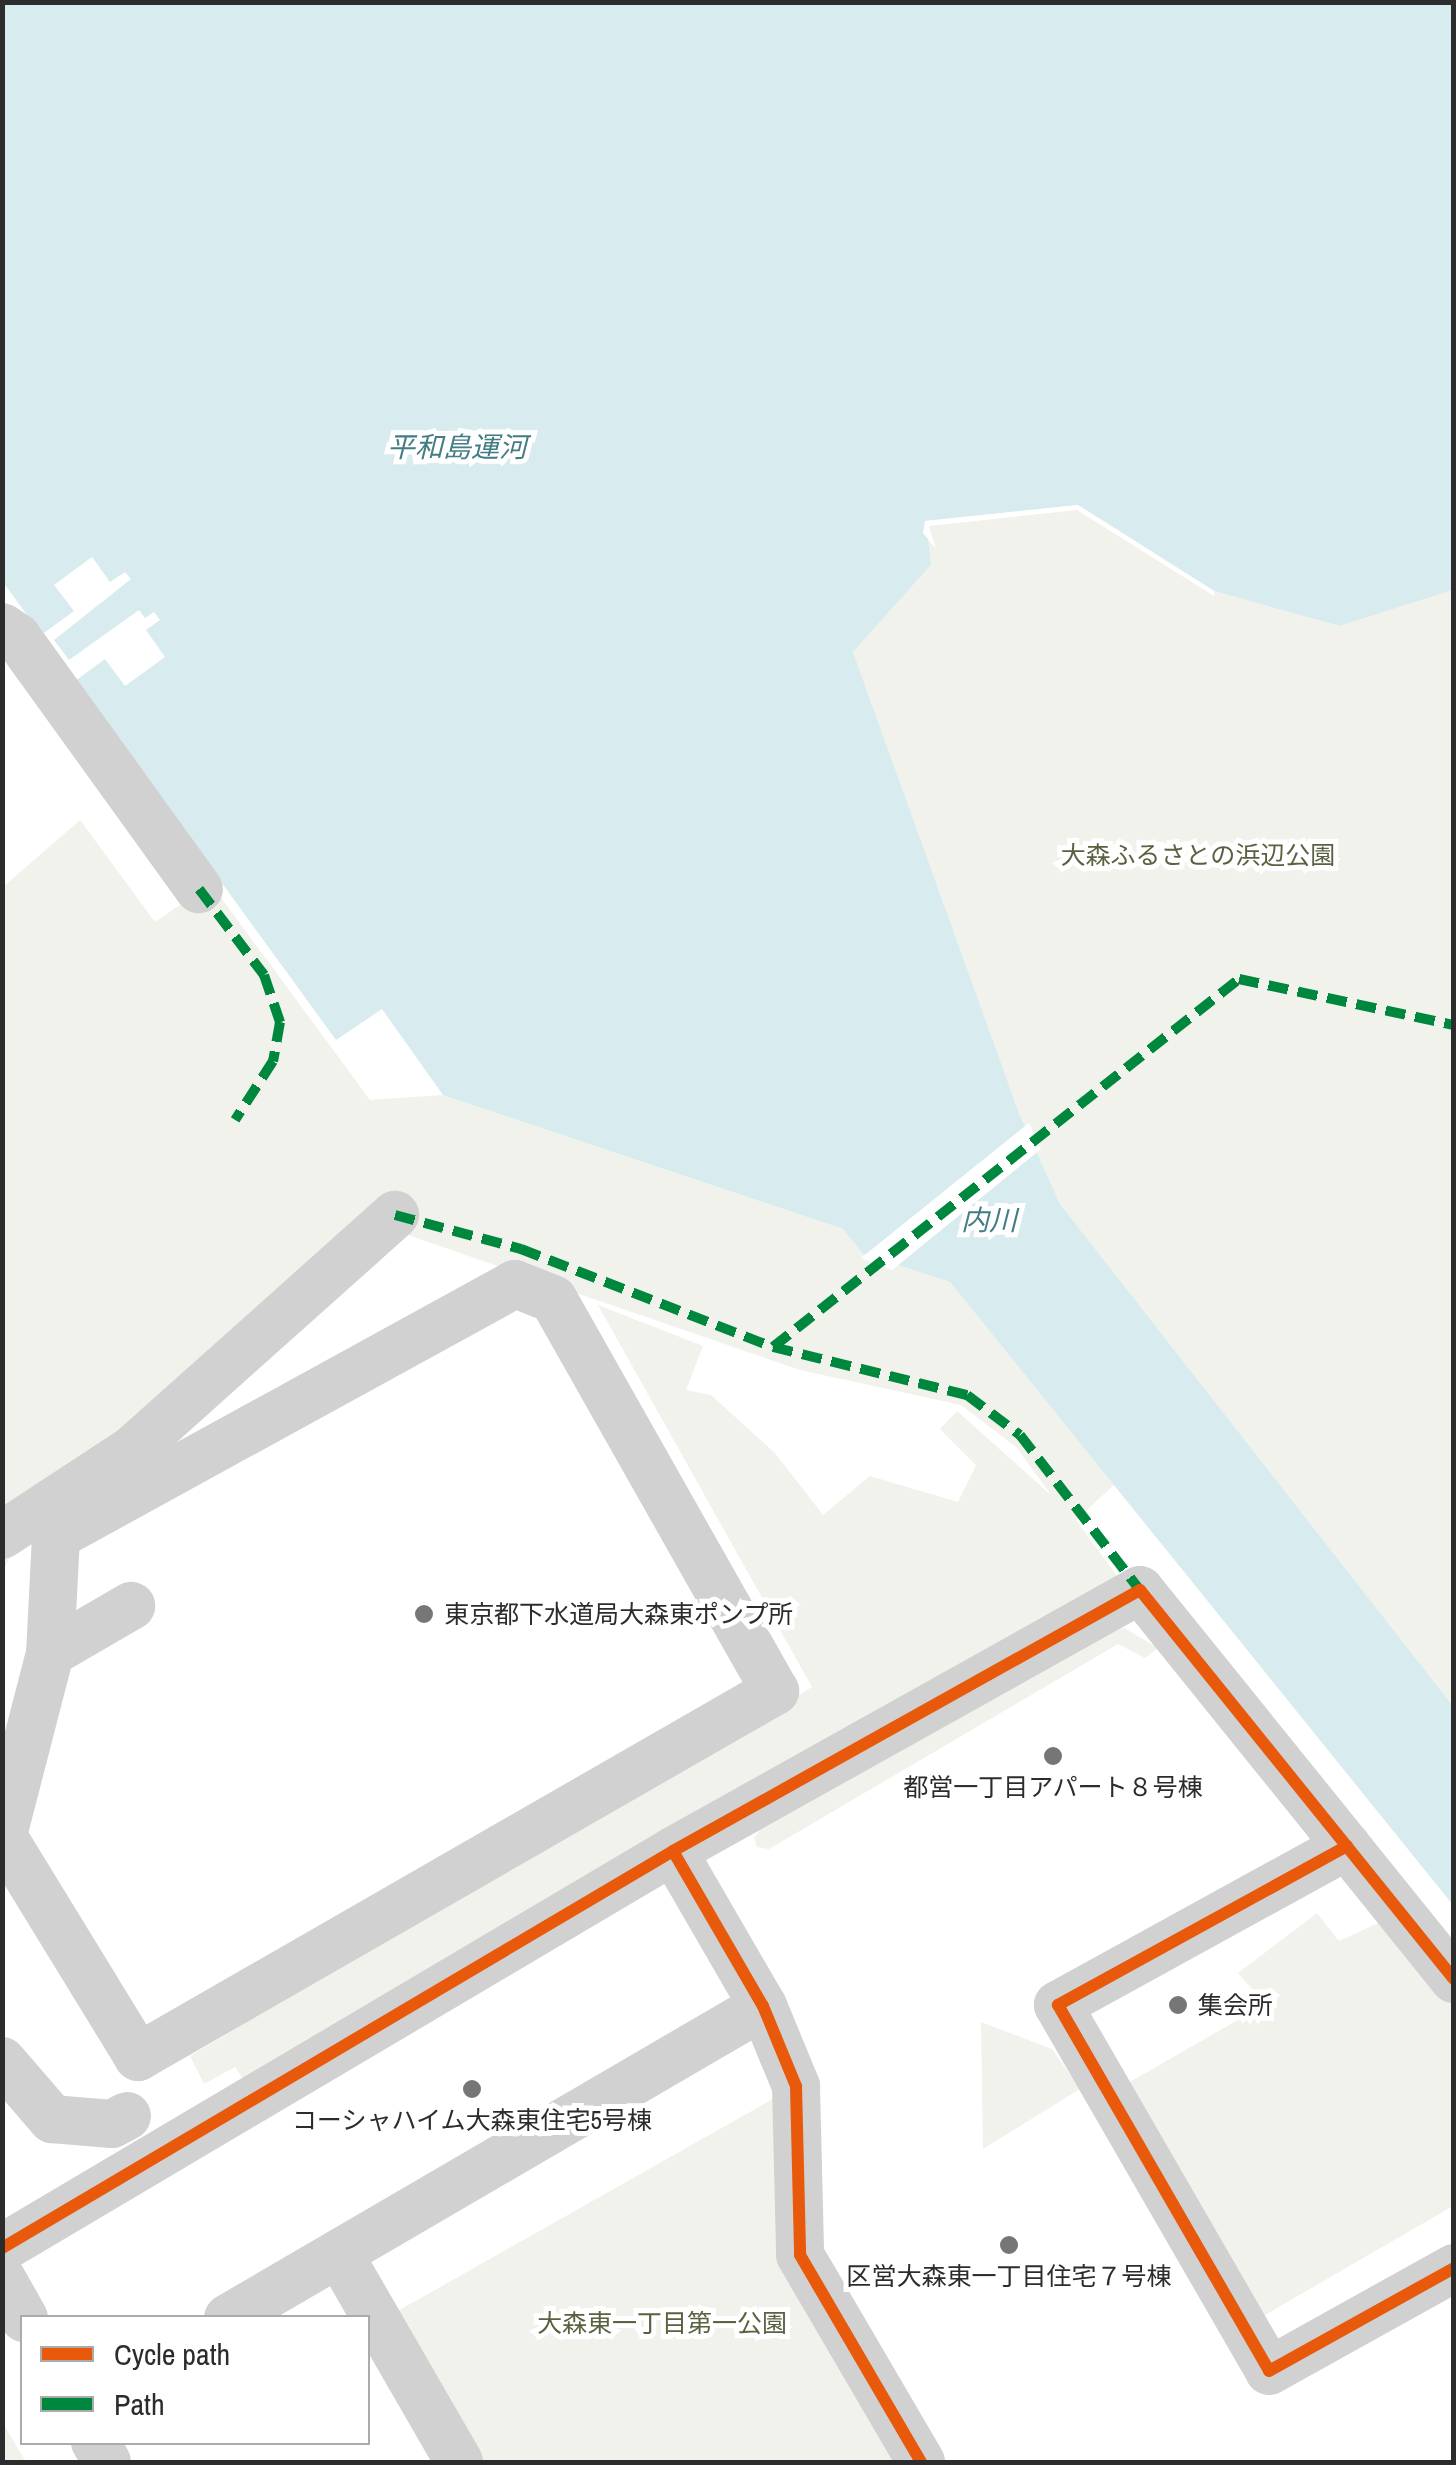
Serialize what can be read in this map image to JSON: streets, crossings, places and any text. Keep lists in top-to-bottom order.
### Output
{
  "water": ["平和島運河", "内川"],
  "parks": ["大森ふるさとの浜辺公園", "大森東一丁目第一公園"],
  "places": [
    "東京都下水道局大森東ポンプ所",
    "都営一丁目アパート８号棟",
    "集会所",
    "コーシャハイム大森東住宅5号棟",
    "区営大森東一丁目住宅７号棟"
  ],
  "legend": ["Cycle path", "Path"]
}
